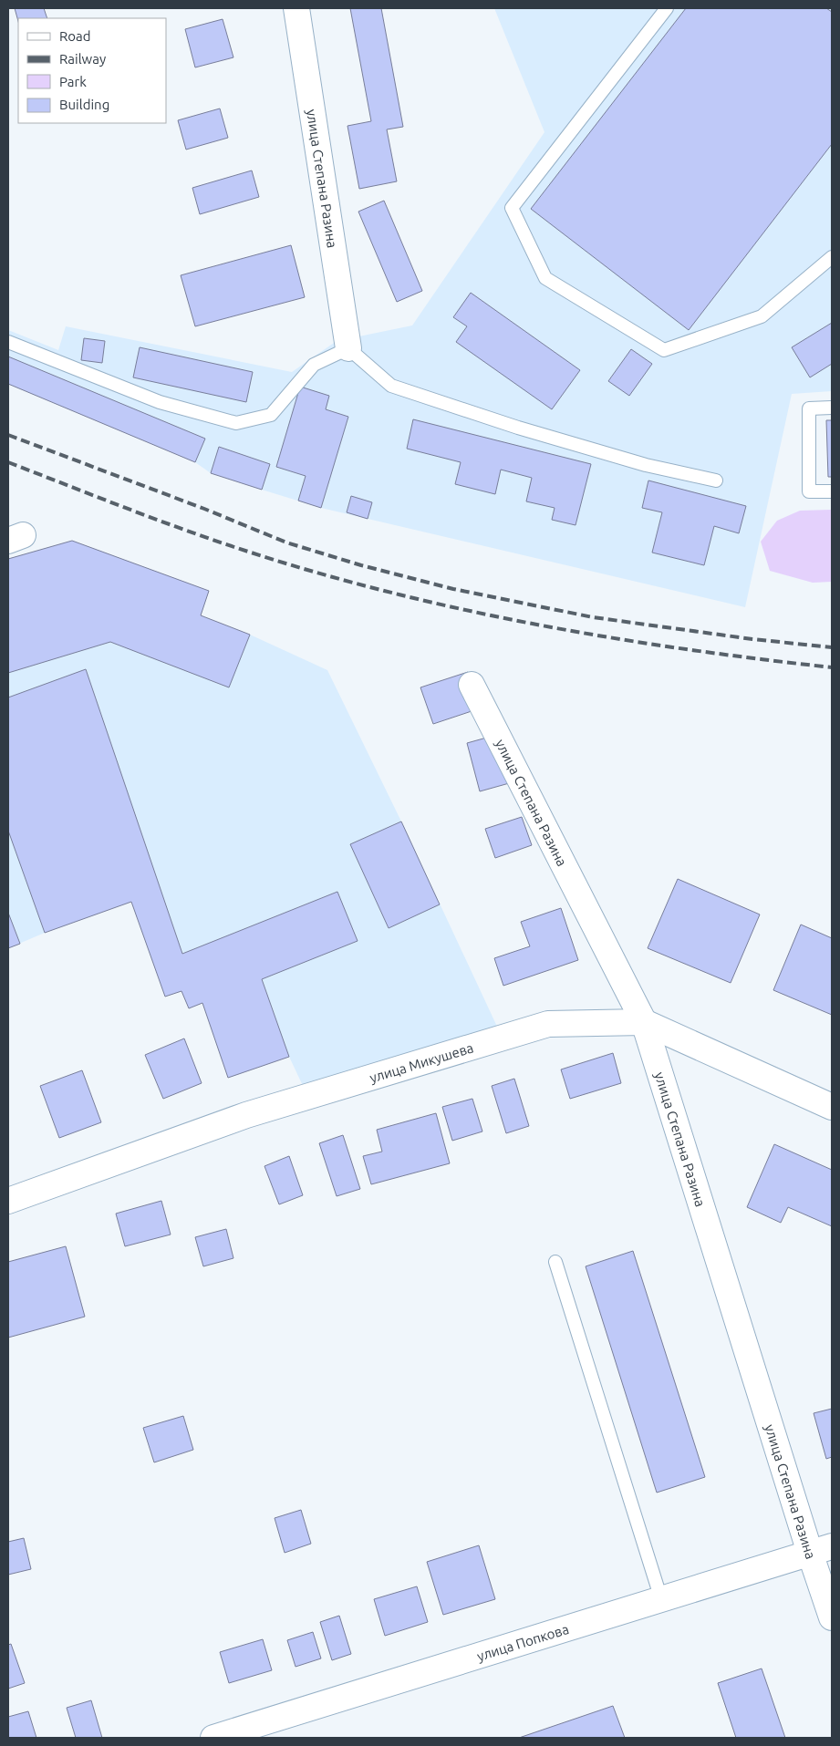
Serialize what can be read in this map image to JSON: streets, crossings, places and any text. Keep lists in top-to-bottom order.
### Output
{
  "streets": {
    "street": ["улица Степана Разина", "улица Микушева", "улица Попкова"]
  },
  "crossings": [
    ["улица Степана Разина", "улица Микушева"],
    ["улица Степана Разина", "улица Попкова"]
  ],
  "legend": [
    "Road",
    "Railway",
    "Park",
    "Building"
  ]
}
